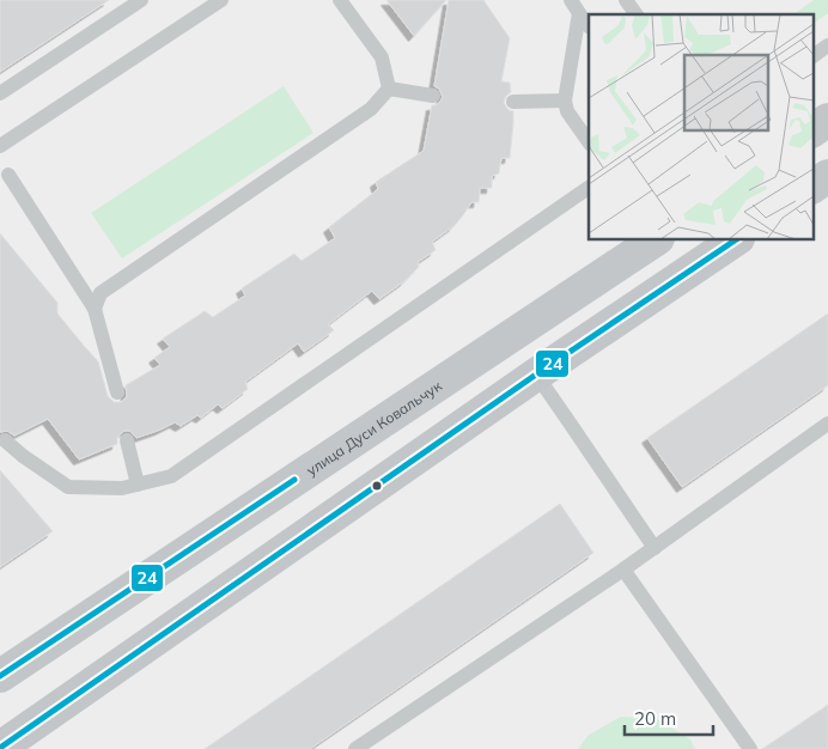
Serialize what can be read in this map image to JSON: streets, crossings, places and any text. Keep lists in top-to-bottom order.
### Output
{
  "streets": {
    "main road": ["улица Дуси Ковальчук"]
  },
  "lines": ["transit line 24"],
  "scale_bar": "20 m"
}
